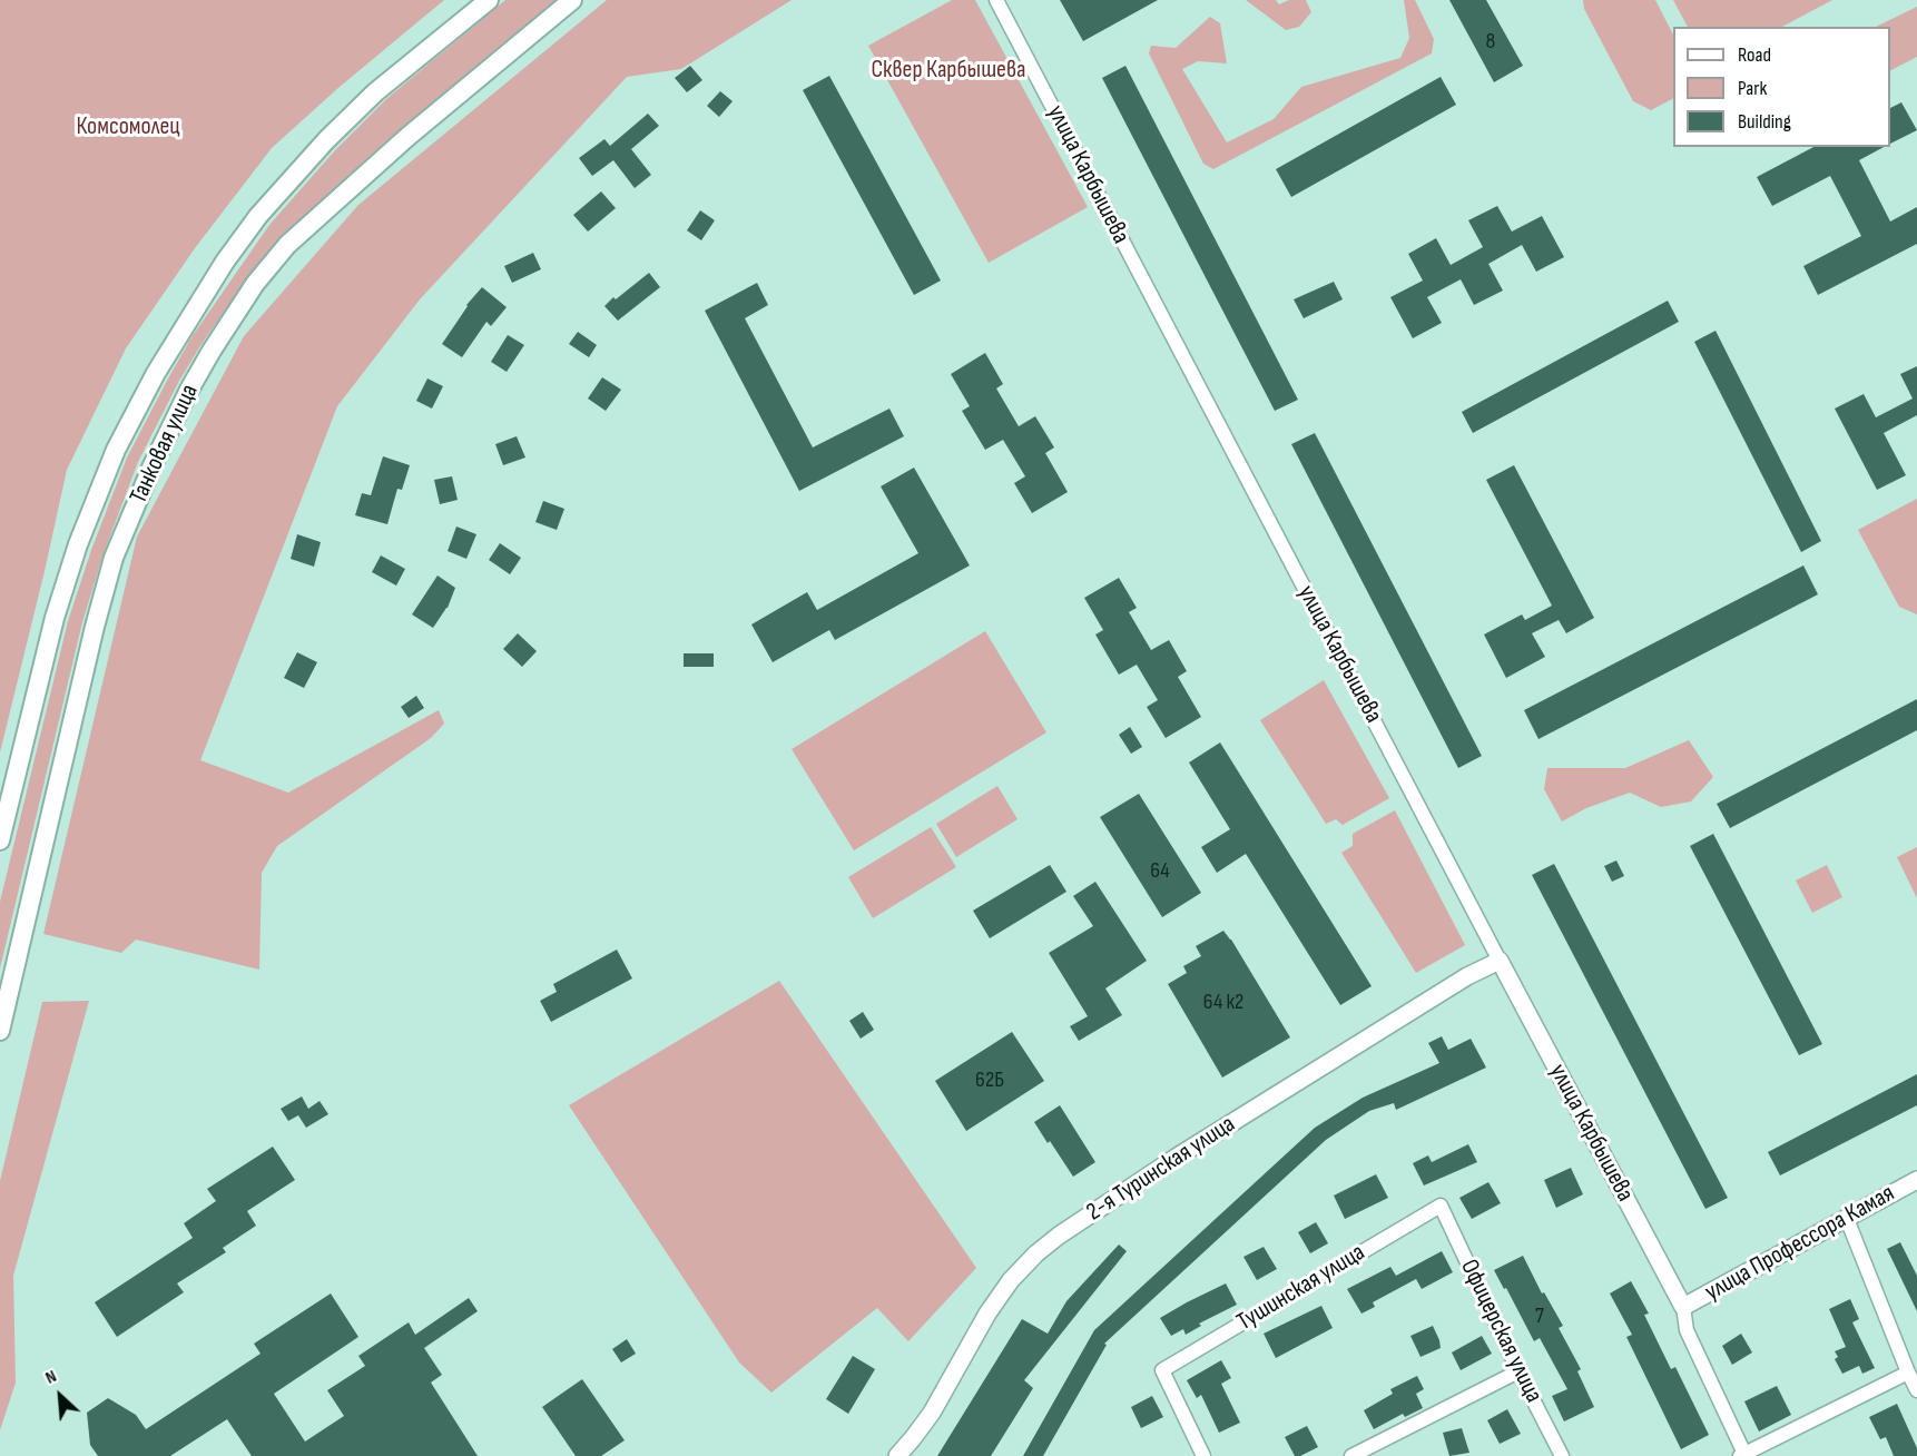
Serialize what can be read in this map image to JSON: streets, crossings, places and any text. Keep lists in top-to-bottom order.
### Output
{
  "streets": {
    "main road": ["Танковая улица"],
    "street": [
      "улица Карбышева",
      "2-я Туринская улица",
      "улица Профессора Камая",
      "Тушинская улица",
      "Офицерская улица"
    ]
  },
  "crossings": [
    ["улица Карбышева", "2-я Туринская улица"],
    ["улица Карбышева", "улица Профессора Камая"],
    ["Тушинская улица", "Офицерская улица"]
  ],
  "parks": ["Сквер Карбышева", "Комсомолец"],
  "house_numbers": [
    "8",
    "64",
    "64 к2",
    "62Б",
    "7"
  ],
  "legend": ["Road", "Park", "Building"],
  "north": "top left"
}
